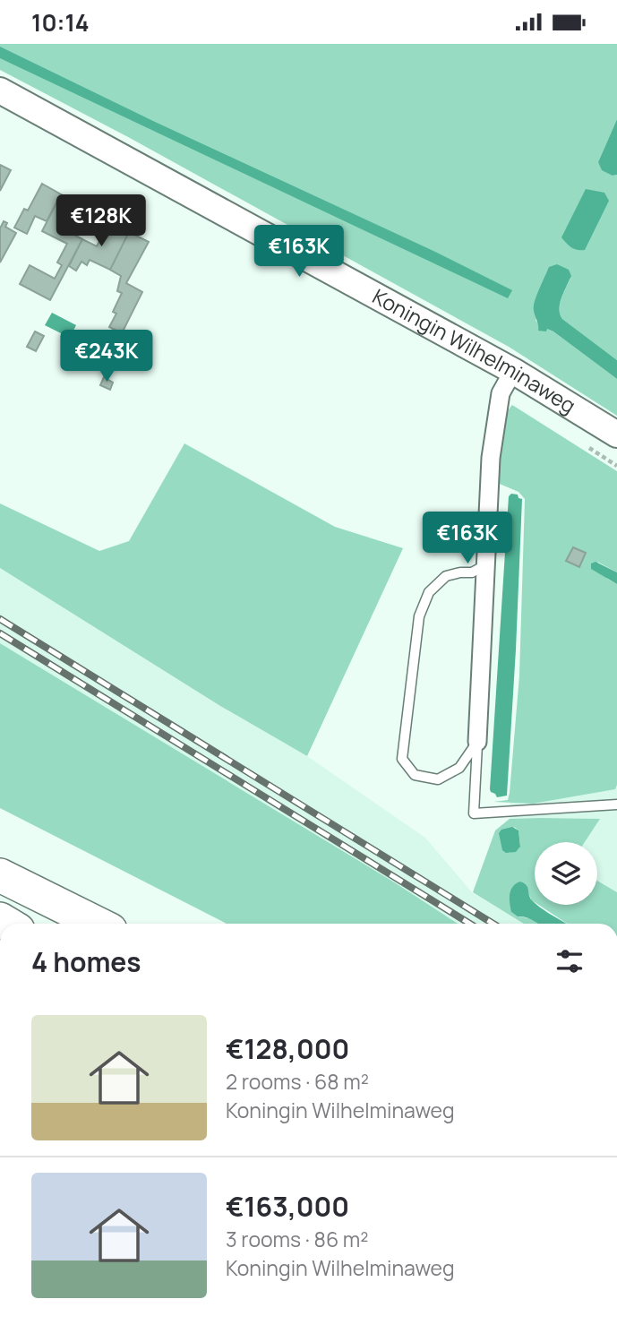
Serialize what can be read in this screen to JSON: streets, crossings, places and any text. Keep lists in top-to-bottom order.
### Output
{
  "streets": {
    "main road": ["Koningin Wilhelminaweg"]
  },
  "page": {
    "status": "10:14",
    "price": [
      "€128K",
      "€163K",
      "€243K",
      "€163K"
    ],
    "heading": "4 homes",
    "list": [
      {
        "name": "€128,000",
        "note": "2 rooms · 68 m² · Koningin Wilhelminaweg"
      },
      {
        "name": "€163,000",
        "note": "3 rooms · 86 m² · Koningin Wilhelminaweg"
      }
    ]
  }
}
